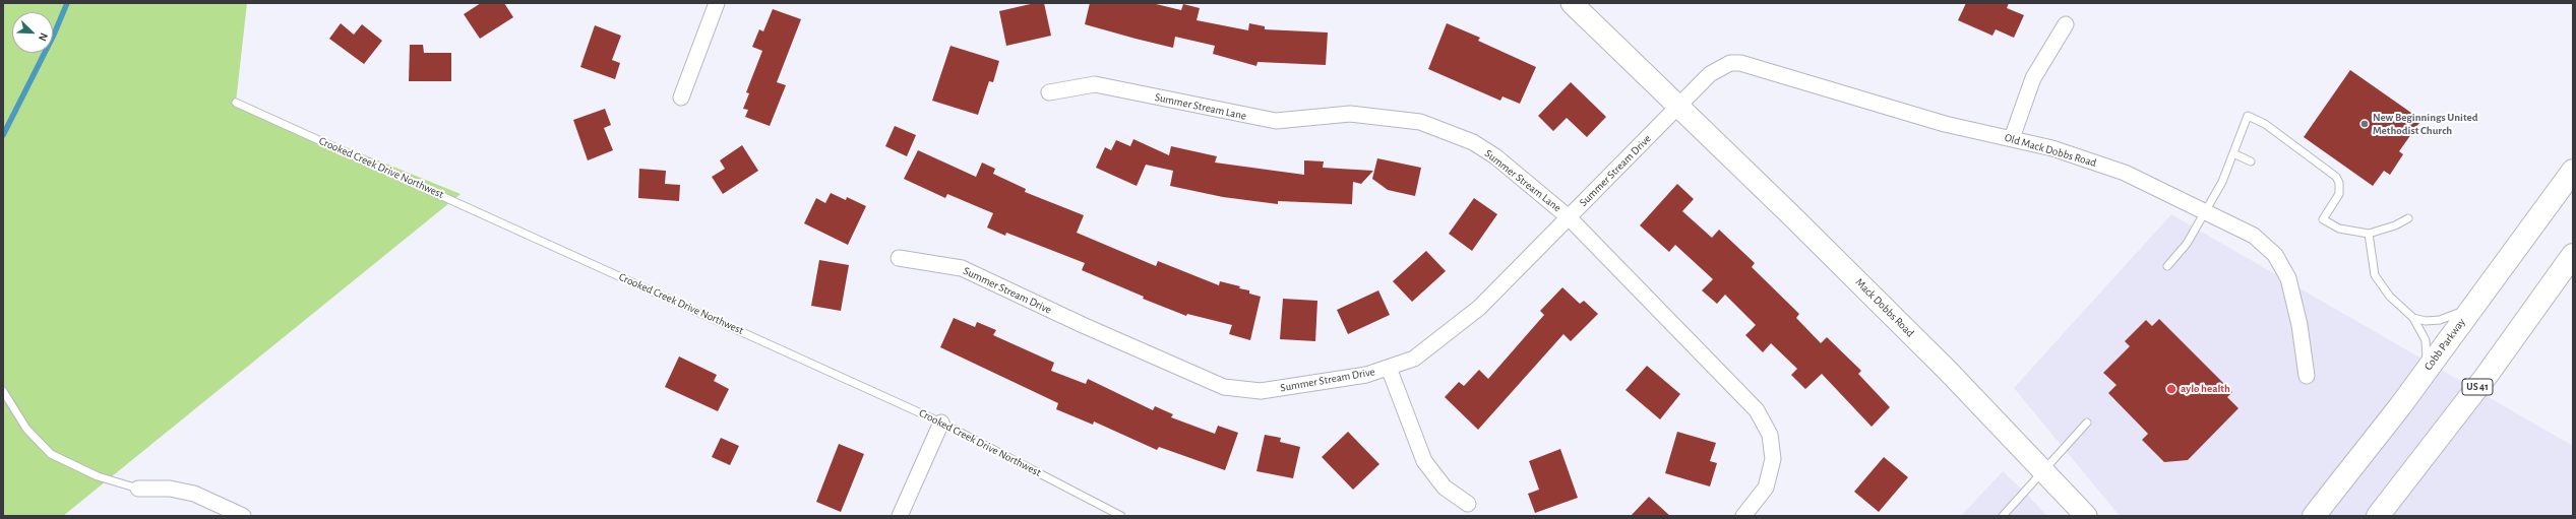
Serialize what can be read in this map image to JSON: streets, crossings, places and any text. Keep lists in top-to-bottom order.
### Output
{
  "streets": {
    "main road": ["Cobb Parkway", "US 41"],
    "street": [
      "Summer Stream Lane",
      "Old Mack Dobbs Road",
      "Summer Stream Drive",
      "Mack Dobbs Road"
    ],
    "lane": ["Crooked Creek Drive Northwest"]
  },
  "crossings": [
    ["Summer Stream Lane", "Summer Stream Drive"],
    ["Old Mack Dobbs Road", "Summer Stream Drive"],
    ["Old Mack Dobbs Road", "Mack Dobbs Road"],
    ["Summer Stream Drive", "Mack Dobbs Road"]
  ],
  "places": ["New Beginnings United Methodist Church", "aylo health"],
  "north": "bottom right"
}
